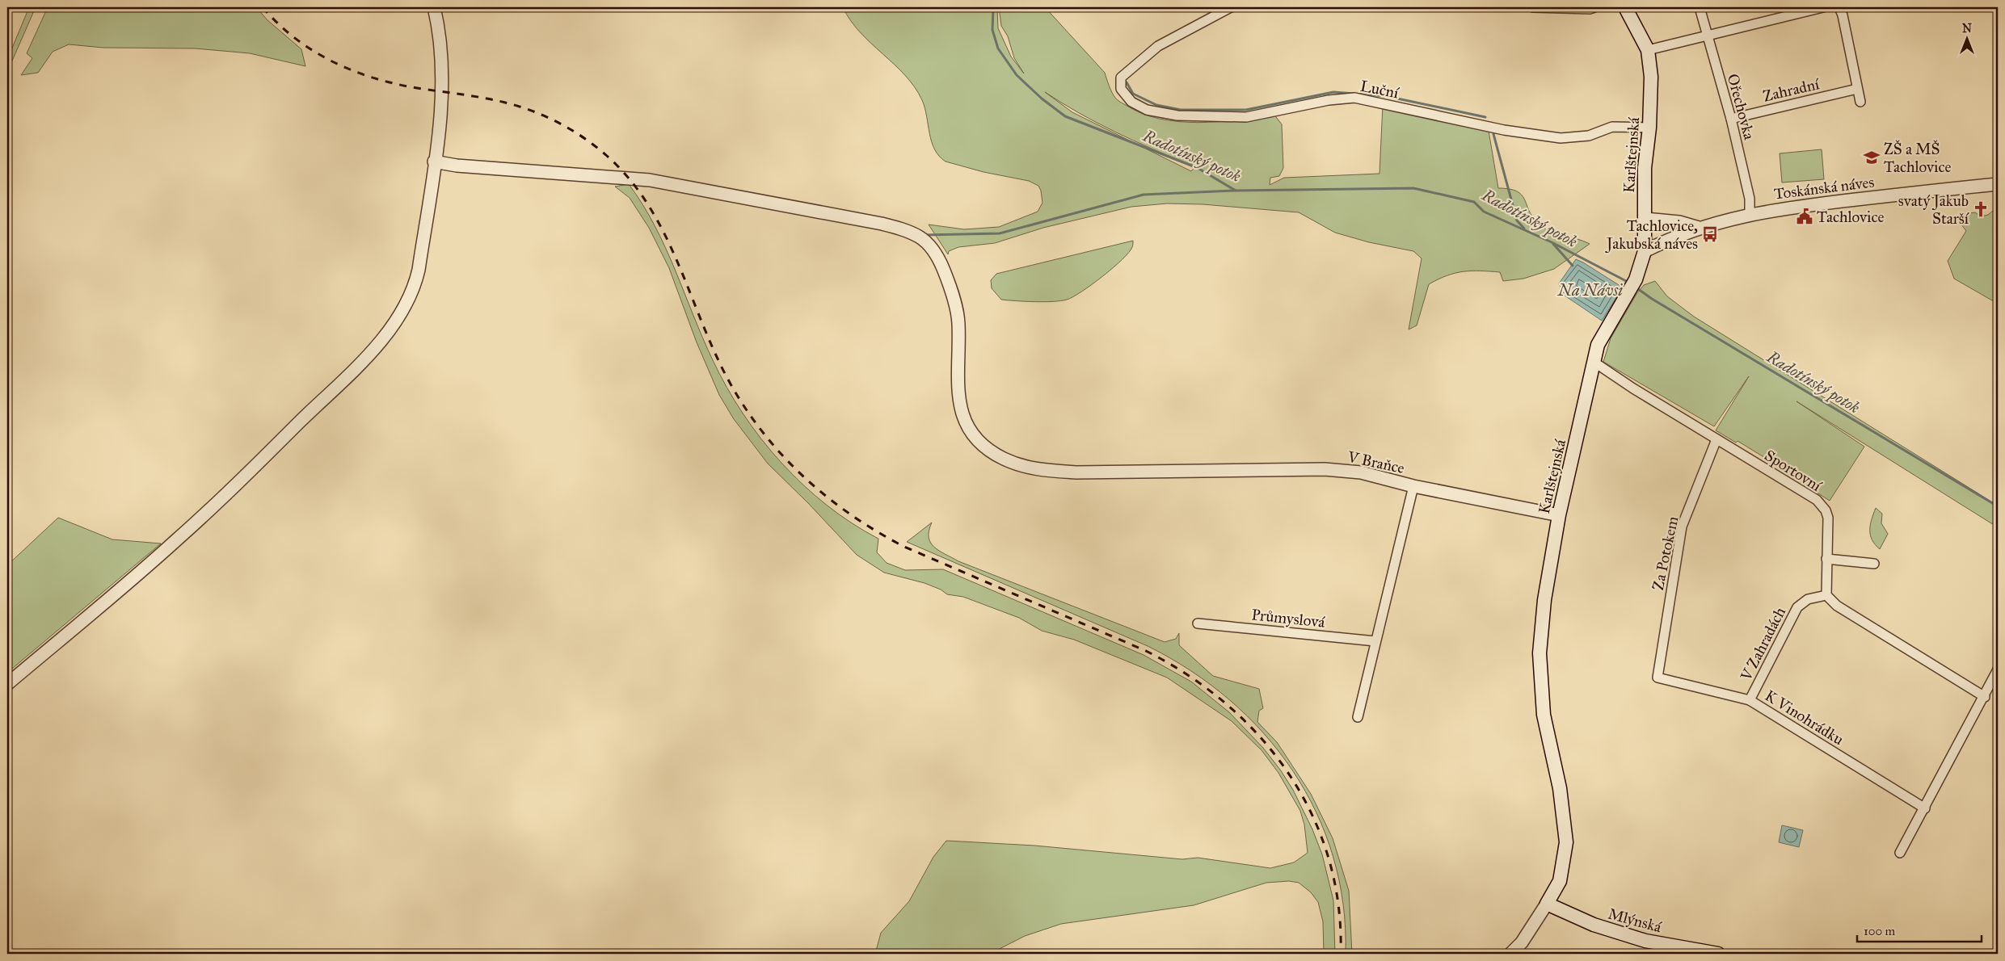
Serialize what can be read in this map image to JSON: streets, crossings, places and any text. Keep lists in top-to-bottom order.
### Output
{
  "streets": {
    "main road": ["Karlštejnská", "Mlýnská"],
    "street": [
      "Luční",
      "Zahradní",
      "Ořechovka",
      "Toskánská náves",
      "V Braňce",
      "Sportovní",
      "Za Potokem",
      "Průmyslová",
      "V Zahradách",
      "K Vinohrádku"
    ]
  },
  "crossings": [
    ["Luční", "Karlštejnská"],
    ["Zahradní", "Ořechovka"],
    ["Ořechovka", "Toskánská náves"],
    ["Karlštejnská", "Toskánská náves"],
    ["Karlštejnská", "V Braňce"],
    ["Karlštejnská", "Sportovní"],
    ["Karlštejnská", "Mlýnská"],
    ["Sportovní", "Za Potokem"],
    ["Sportovní", "V Zahradách"],
    ["Za Potokem", "K Vinohrádku"],
    ["V Zahradách", "K Vinohrádku"]
  ],
  "water": ["Radotínský potok", "Na Návsi"],
  "places": {
    "school or university": ["ZŠ a MŠ Tachlovice"],
    "church": ["svatý Jakub Starší"],
    "public building": ["Tachlovice"],
    "bus stop": ["Tachlovice, Jakubská náves"]
  },
  "scale_bar": "100 m",
  "north": "top"
}
